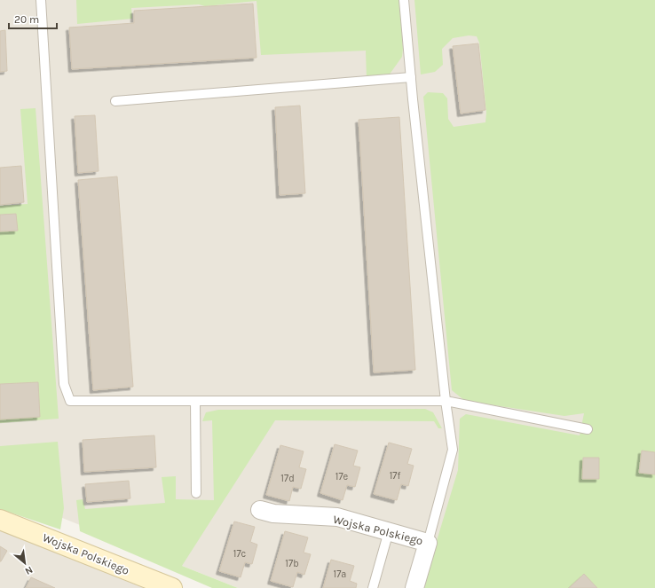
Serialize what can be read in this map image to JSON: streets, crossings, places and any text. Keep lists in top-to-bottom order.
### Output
{
  "streets": {
    "street": ["Wojska Polskiego"]
  },
  "house_numbers": [
    "17f",
    "17e",
    "17d",
    "17c",
    "17b",
    "17a"
  ],
  "scale_bar": "20 m",
  "north": "bottom right"
}
